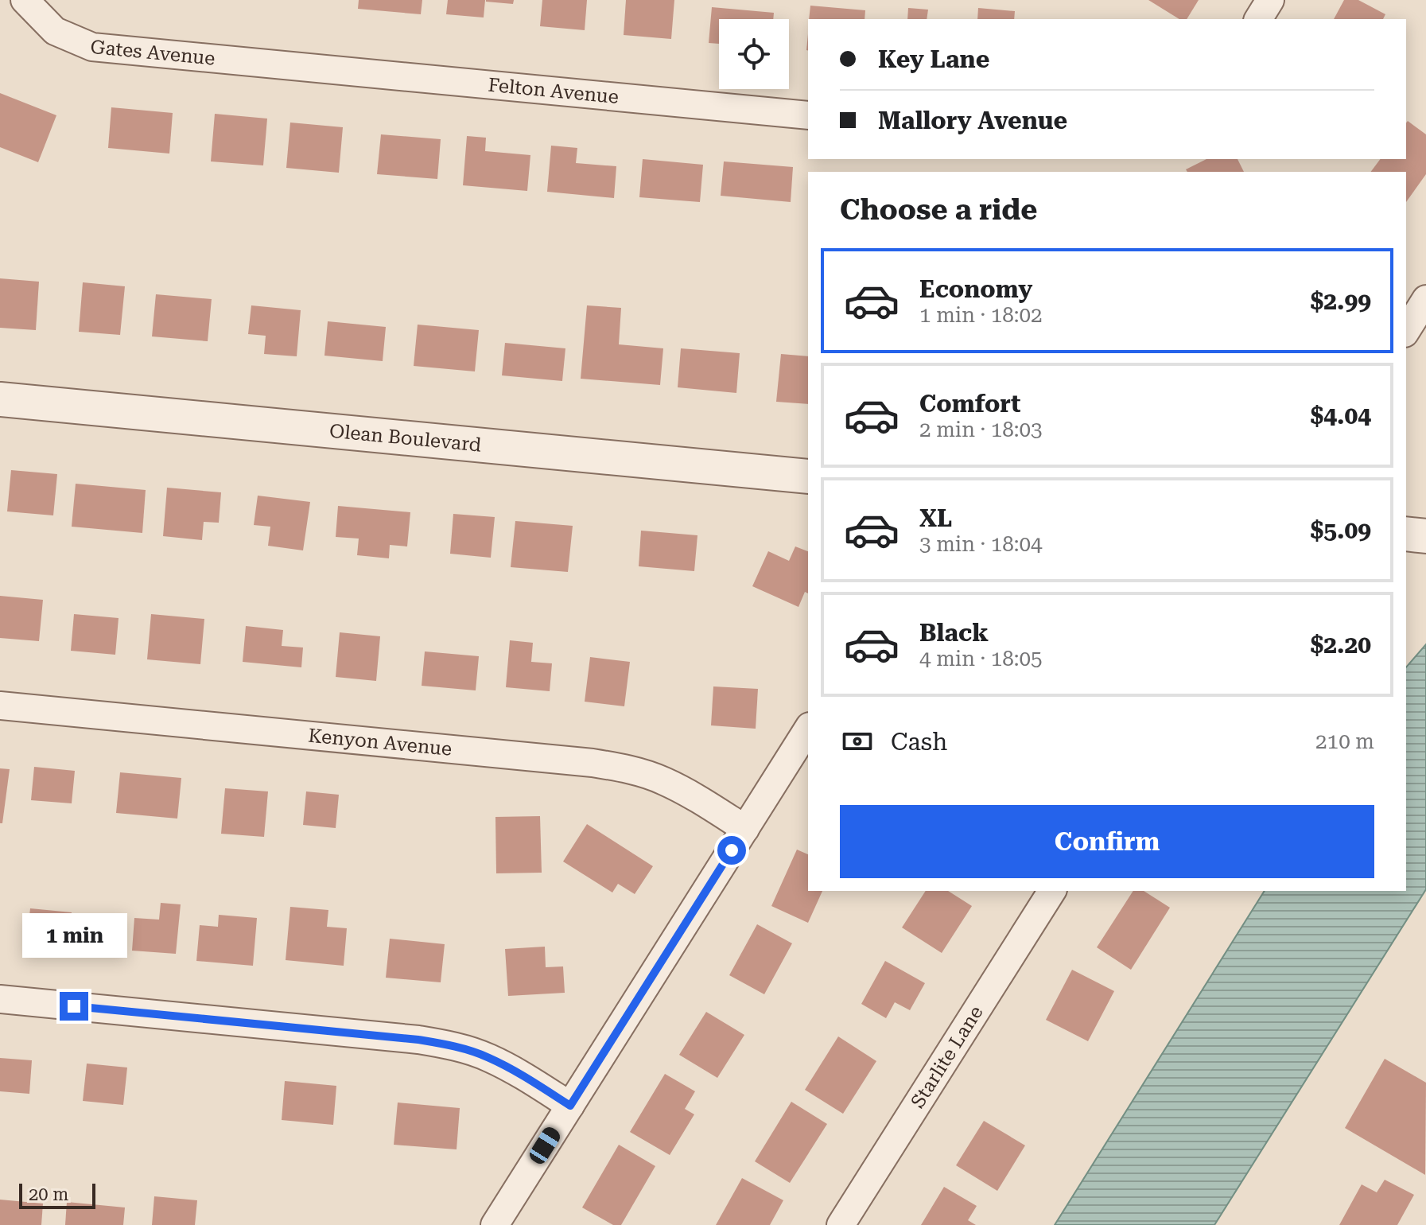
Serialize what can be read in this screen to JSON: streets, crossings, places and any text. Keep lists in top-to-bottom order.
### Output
{
  "streets": {
    "street": [
      "Gates Avenue",
      "Felton Avenue",
      "Olean Boulevard",
      "Kenyon Avenue",
      "Starlite Lane"
    ]
  },
  "crossings": [
    ["Gates Avenue", "Felton Avenue"]
  ],
  "scale_bar": "20 m",
  "page": {
    "banner": ["Key Lane", "Mallory Avenue"],
    "heading": "Choose a ride",
    "list": [
      {
        "name": "Economy",
        "note": "1 min · 18:02",
        "value": "$2.99"
      },
      {
        "name": "Comfort",
        "note": "2 min · 18:03",
        "value": "$4.04"
      },
      {
        "name": "XL",
        "note": "3 min · 18:04",
        "value": "$5.09"
      },
      {
        "name": "Black",
        "note": "4 min · 18:05",
        "value": "$2.20"
      }
    ],
    "pay": ["Cash", "210 m"],
    "buttons": "Confirm",
    "bubble": "1 min",
    "scale": "20 m"
  }
}
